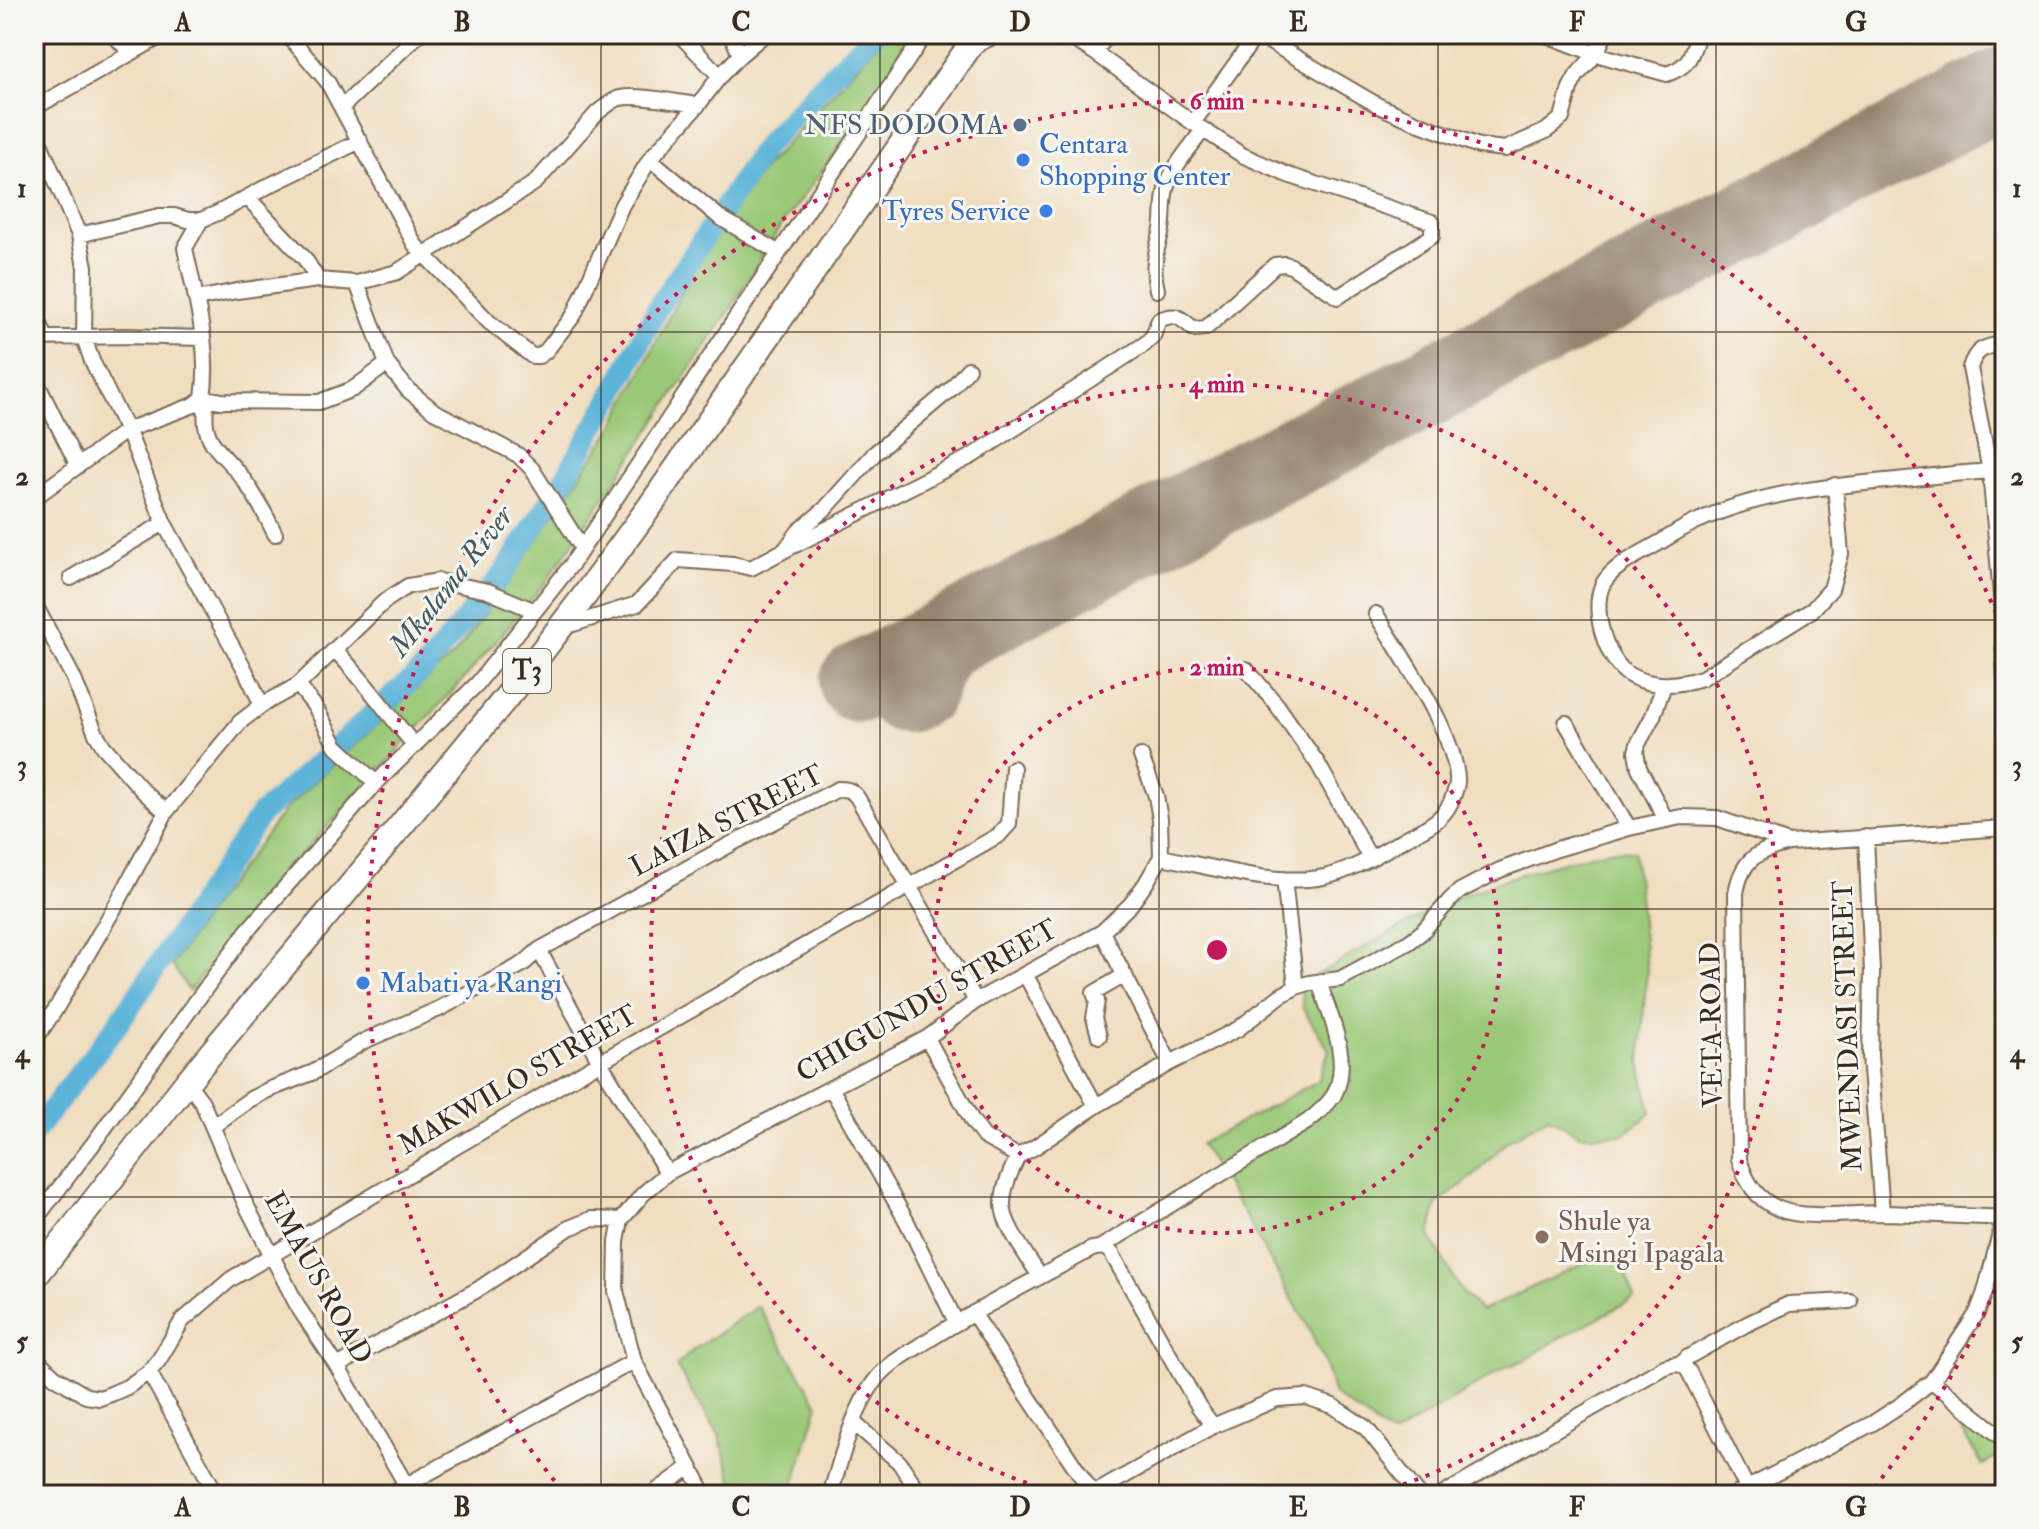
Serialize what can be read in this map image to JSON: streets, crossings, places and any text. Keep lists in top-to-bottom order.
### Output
{
  "streets": {
    "highway": ["T3"],
    "street": [
      "LAIZA STREET",
      "CHIGUNDU STREET",
      "VETA ROAD",
      "MWENDASI STREET",
      "MAKWILO STREET",
      "EMAUS ROAD"
    ]
  },
  "crossings": [
    ["T3", "EMAUS ROAD"],
    ["LAIZA STREET", "CHIGUNDU STREET"],
    ["LAIZA STREET", "MAKWILO STREET"],
    ["VETA ROAD", "MWENDASI STREET"],
    ["MAKWILO STREET", "EMAUS ROAD"]
  ],
  "water": ["Mkalama River"],
  "places": [
    "NFS DODOMA",
    "Centara Shopping Center",
    "Tyres Service",
    "Mabati ya Rangi",
    "Shule ya Msingi Ipagala"
  ],
  "grid": {
    "columns": [
      "A",
      "B",
      "C",
      "D",
      "E",
      "F",
      "G"
    ],
    "rows": [
      "1",
      "2",
      "3",
      "4",
      "5"
    ]
  },
  "rings": ["6 min", "4 min", "2 min"]
}
